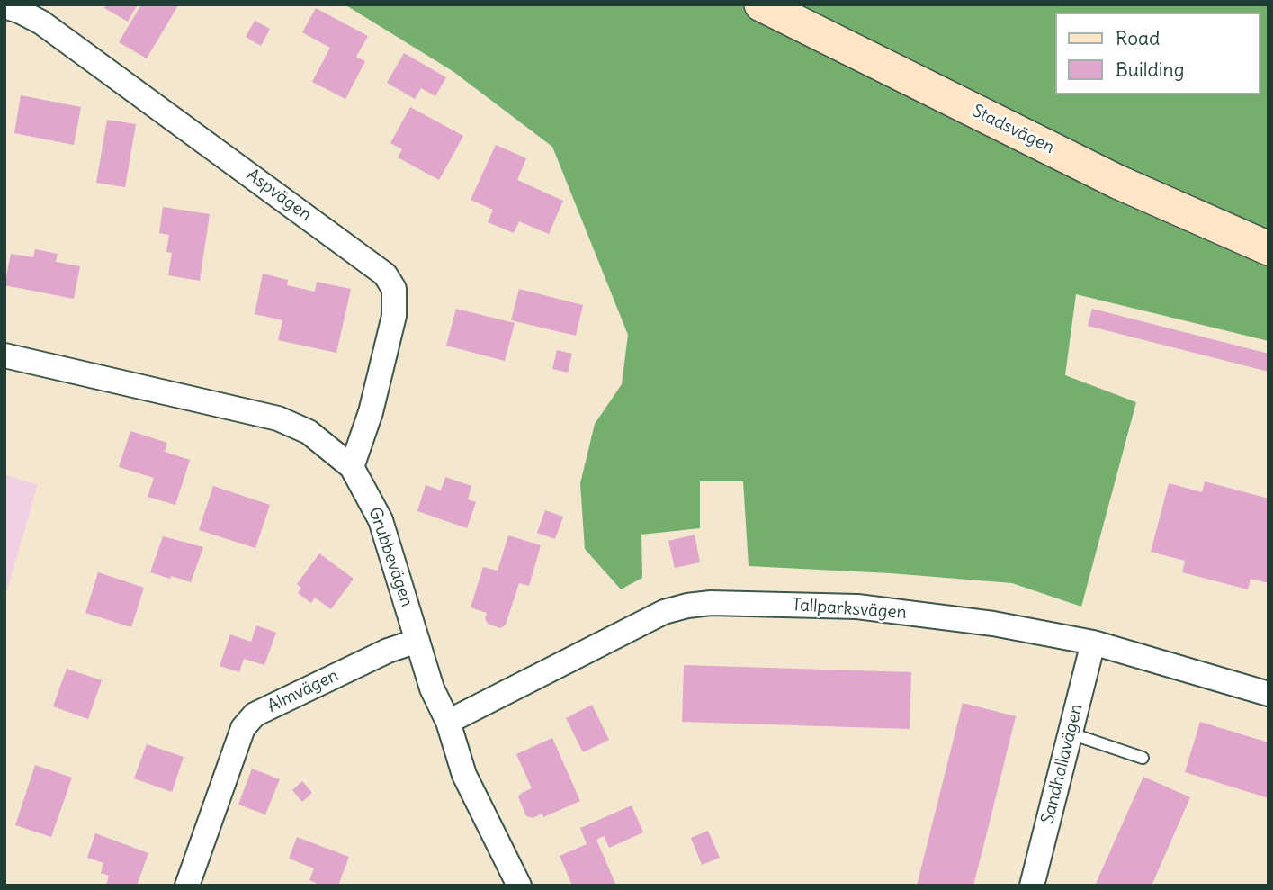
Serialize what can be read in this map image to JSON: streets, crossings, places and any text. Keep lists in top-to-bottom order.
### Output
{
  "streets": {
    "main road": ["Stadsvägen"],
    "street": [
      "Aspvägen",
      "Grubbevägen",
      "Tallparksvägen",
      "Almvägen",
      "Sandhallavägen"
    ]
  },
  "crossings": [
    ["Aspvägen", "Grubbevägen"],
    ["Grubbevägen", "Tallparksvägen"],
    ["Grubbevägen", "Almvägen"],
    ["Tallparksvägen", "Sandhallavägen"]
  ],
  "legend": ["Road", "Building"]
}
